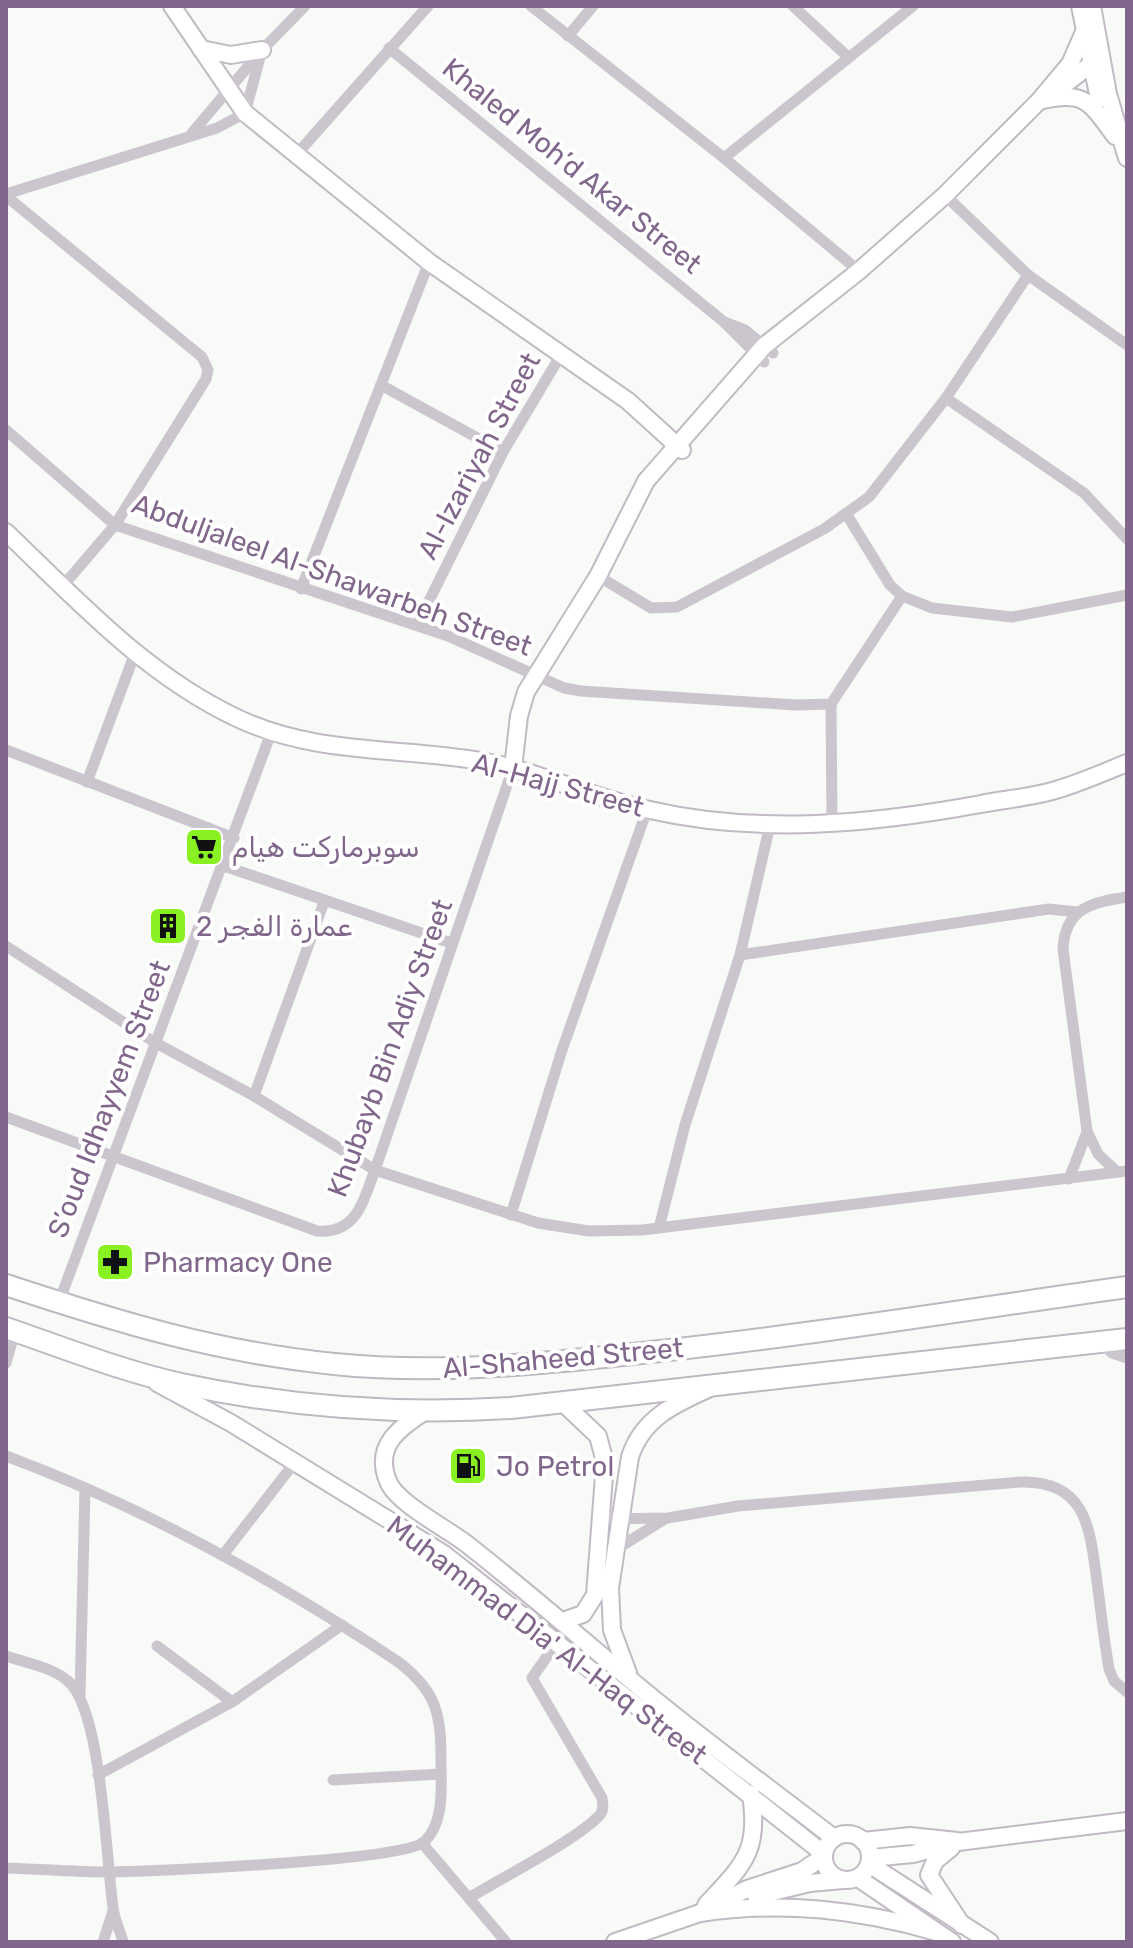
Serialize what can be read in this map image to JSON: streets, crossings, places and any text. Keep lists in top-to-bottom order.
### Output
{
  "streets": {
    "highway": ["Al-Shaheed Street"],
    "street": [
      "Khaled Moh’d Akar Street",
      "Al-Izariyah Street",
      "Abduljaleel Al-Shawarbeh Street",
      "Al-Hajj Street",
      "Khubayb Bin Adiy Street",
      "S’oud Idhayyem Street",
      "Muhammad Dia' Al-Haq Street"
    ]
  },
  "crossings": [
    ["Al-Izariyah Street", "Abduljaleel Al-Shawarbeh Street"],
    ["Al-Hajj Street", "Khubayb Bin Adiy Street"],
    ["Al-Hajj Street", "S’oud Idhayyem Street"],
    ["Khubayb Bin Adiy Street", "S’oud Idhayyem Street"],
    ["S’oud Idhayyem Street", "Al-Shaheed Street"],
    ["Al-Shaheed Street", "Muhammad Dia' Al-Haq Street"]
  ],
  "places": {
    "supermarket": ["سوبرماركت هيام"],
    "building": ["عمارة الفجر 2"],
    "pharmacy": ["Pharmacy One"],
    "fuel station": ["Jo Petrol"]
  }
}
